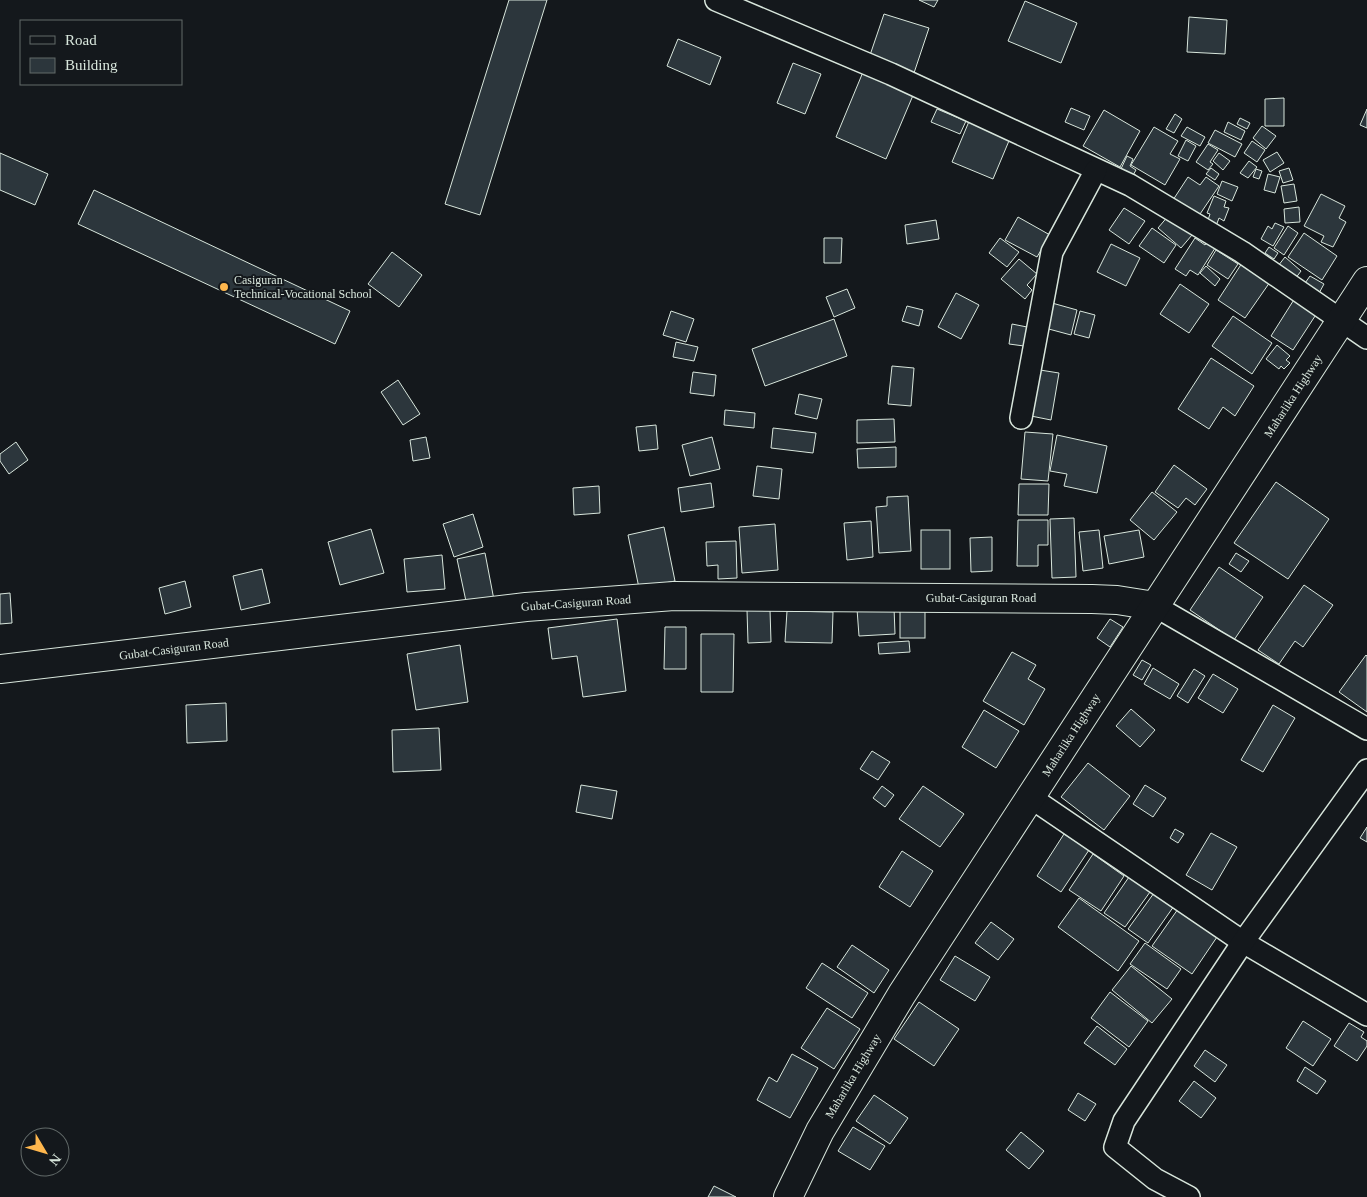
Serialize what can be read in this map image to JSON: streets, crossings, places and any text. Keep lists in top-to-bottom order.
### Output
{
  "streets": {
    "main road": ["Maharlika Highway", "Gubat-Casiguran Road"]
  },
  "crossings": [
    ["Maharlika Highway", "Gubat-Casiguran Road"]
  ],
  "places": ["Casiguran Technical-Vocational School"],
  "legend": ["Road", "Building"],
  "north": "bottom right"
}
